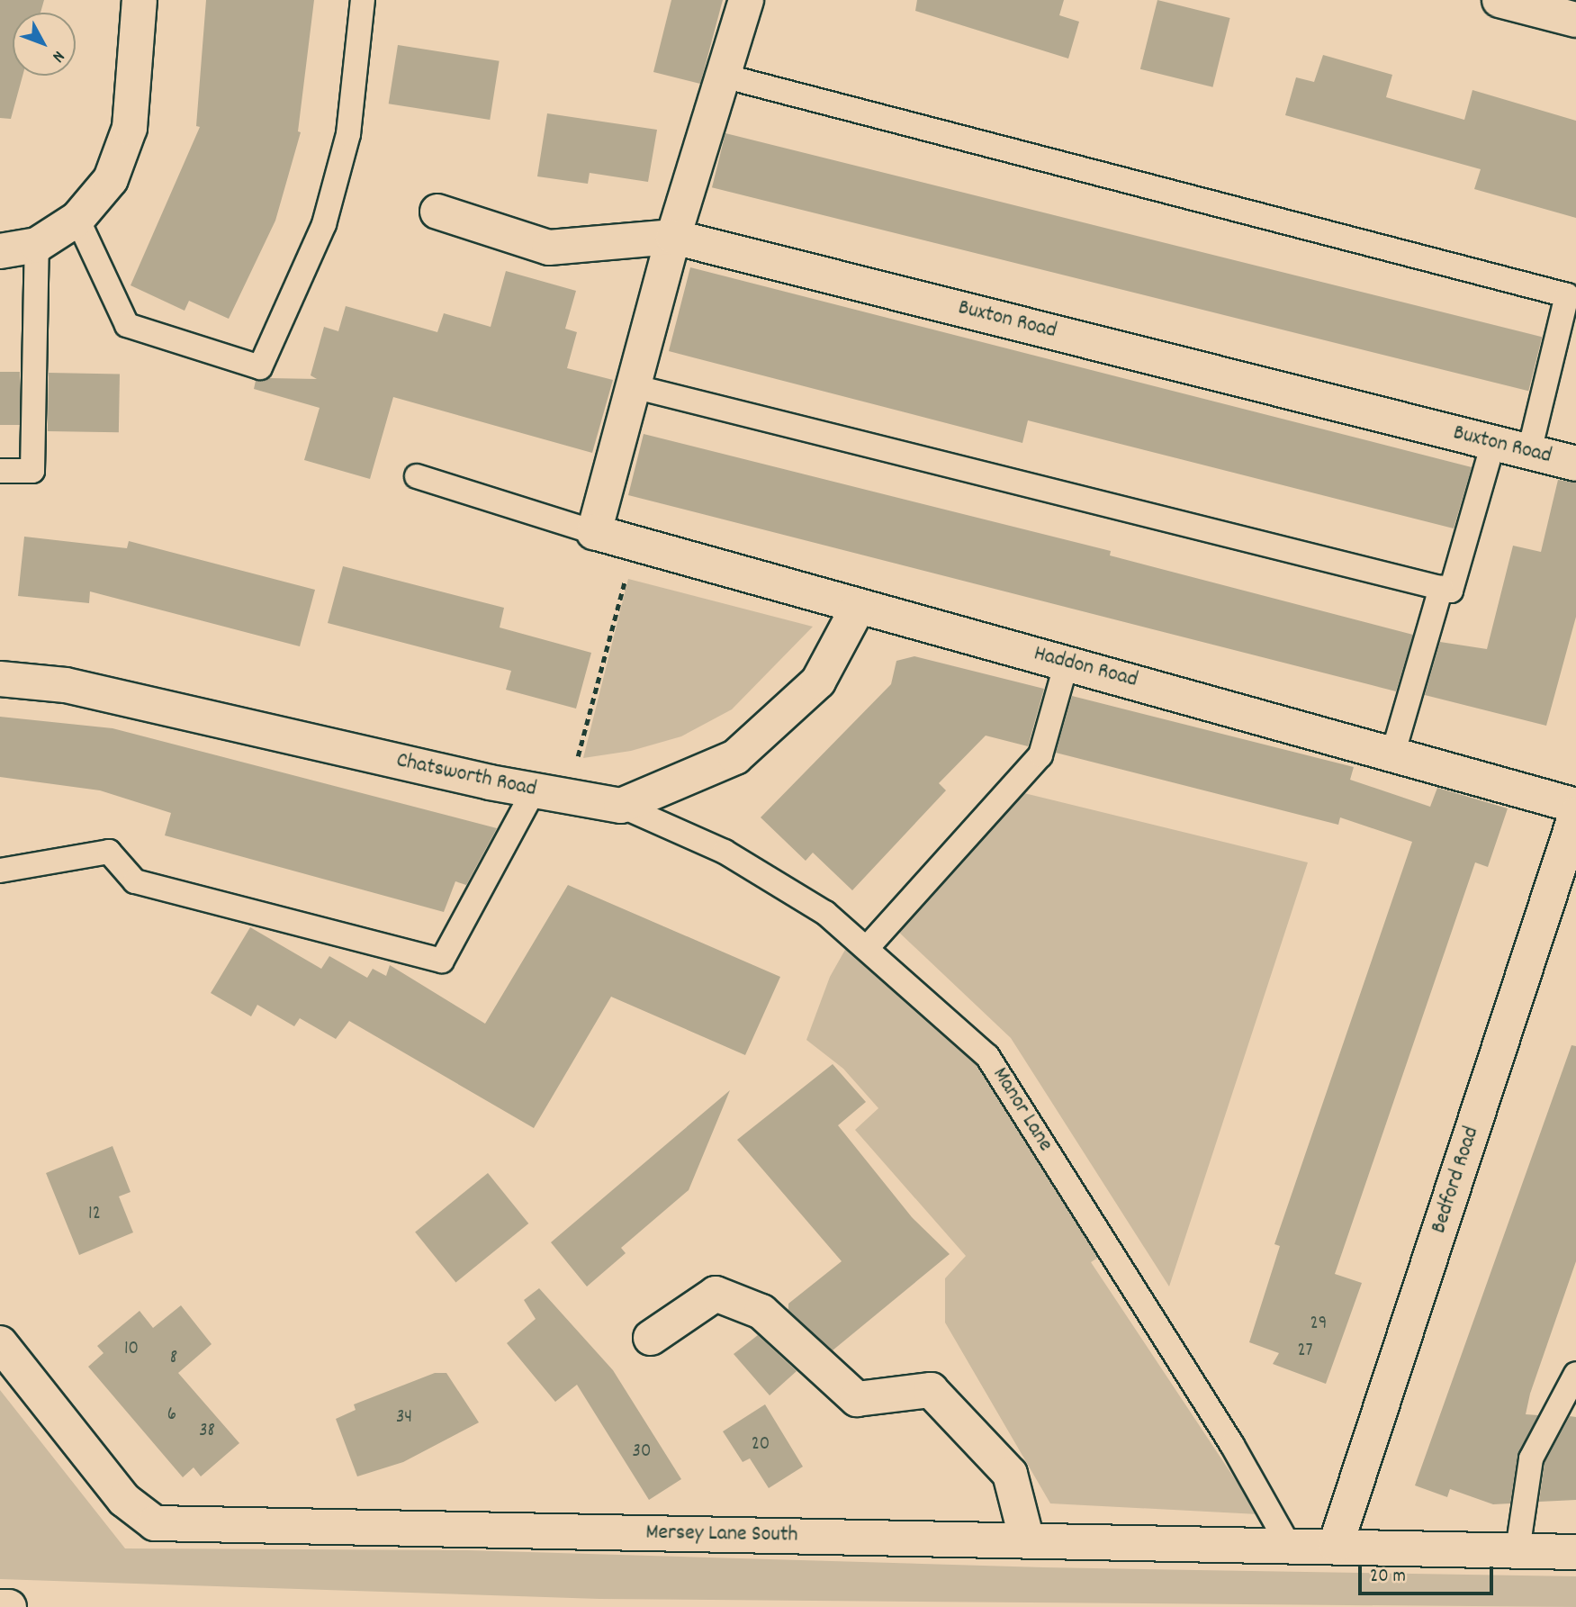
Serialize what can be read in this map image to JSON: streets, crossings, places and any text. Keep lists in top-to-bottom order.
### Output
{
  "streets": {
    "main road": [
      "Buxton Road",
      "Haddon Road",
      "Chatsworth Road",
      "Bedford Road",
      "Mersey Lane South"
    ],
    "lane": ["Manor Lane"]
  },
  "crossings": [
    ["Chatsworth Road", "Manor Lane"],
    ["Manor Lane", "Mersey Lane South"],
    ["Bedford Road", "Mersey Lane South"]
  ],
  "house_numbers": [
    "12",
    "29",
    "10",
    "27",
    "8",
    "6",
    "34",
    "38",
    "20",
    "30"
  ],
  "scale_bar": "20 m",
  "north": "bottom right"
}
